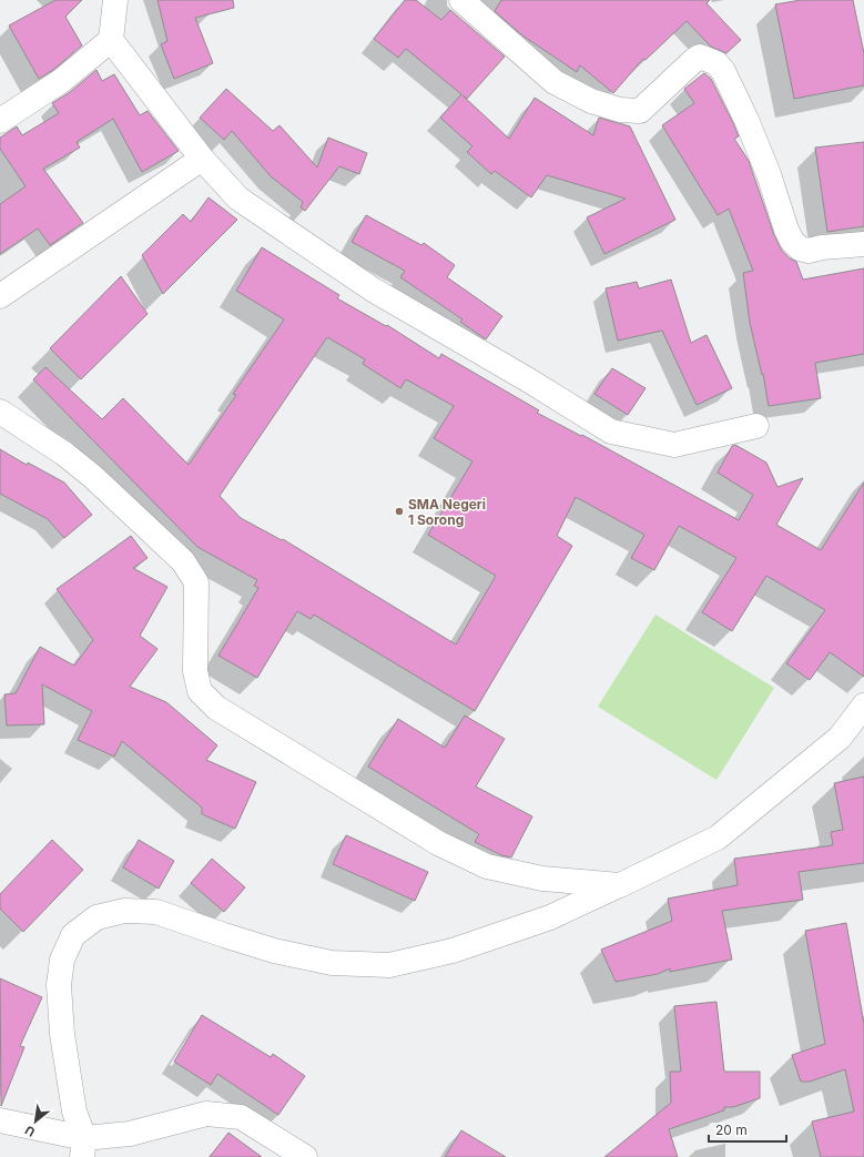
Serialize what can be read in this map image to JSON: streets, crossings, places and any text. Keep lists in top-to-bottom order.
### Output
{
  "places": ["SMA Negeri 1 Sorong"],
  "scale_bar": "20 m",
  "north": "bottom left"
}
